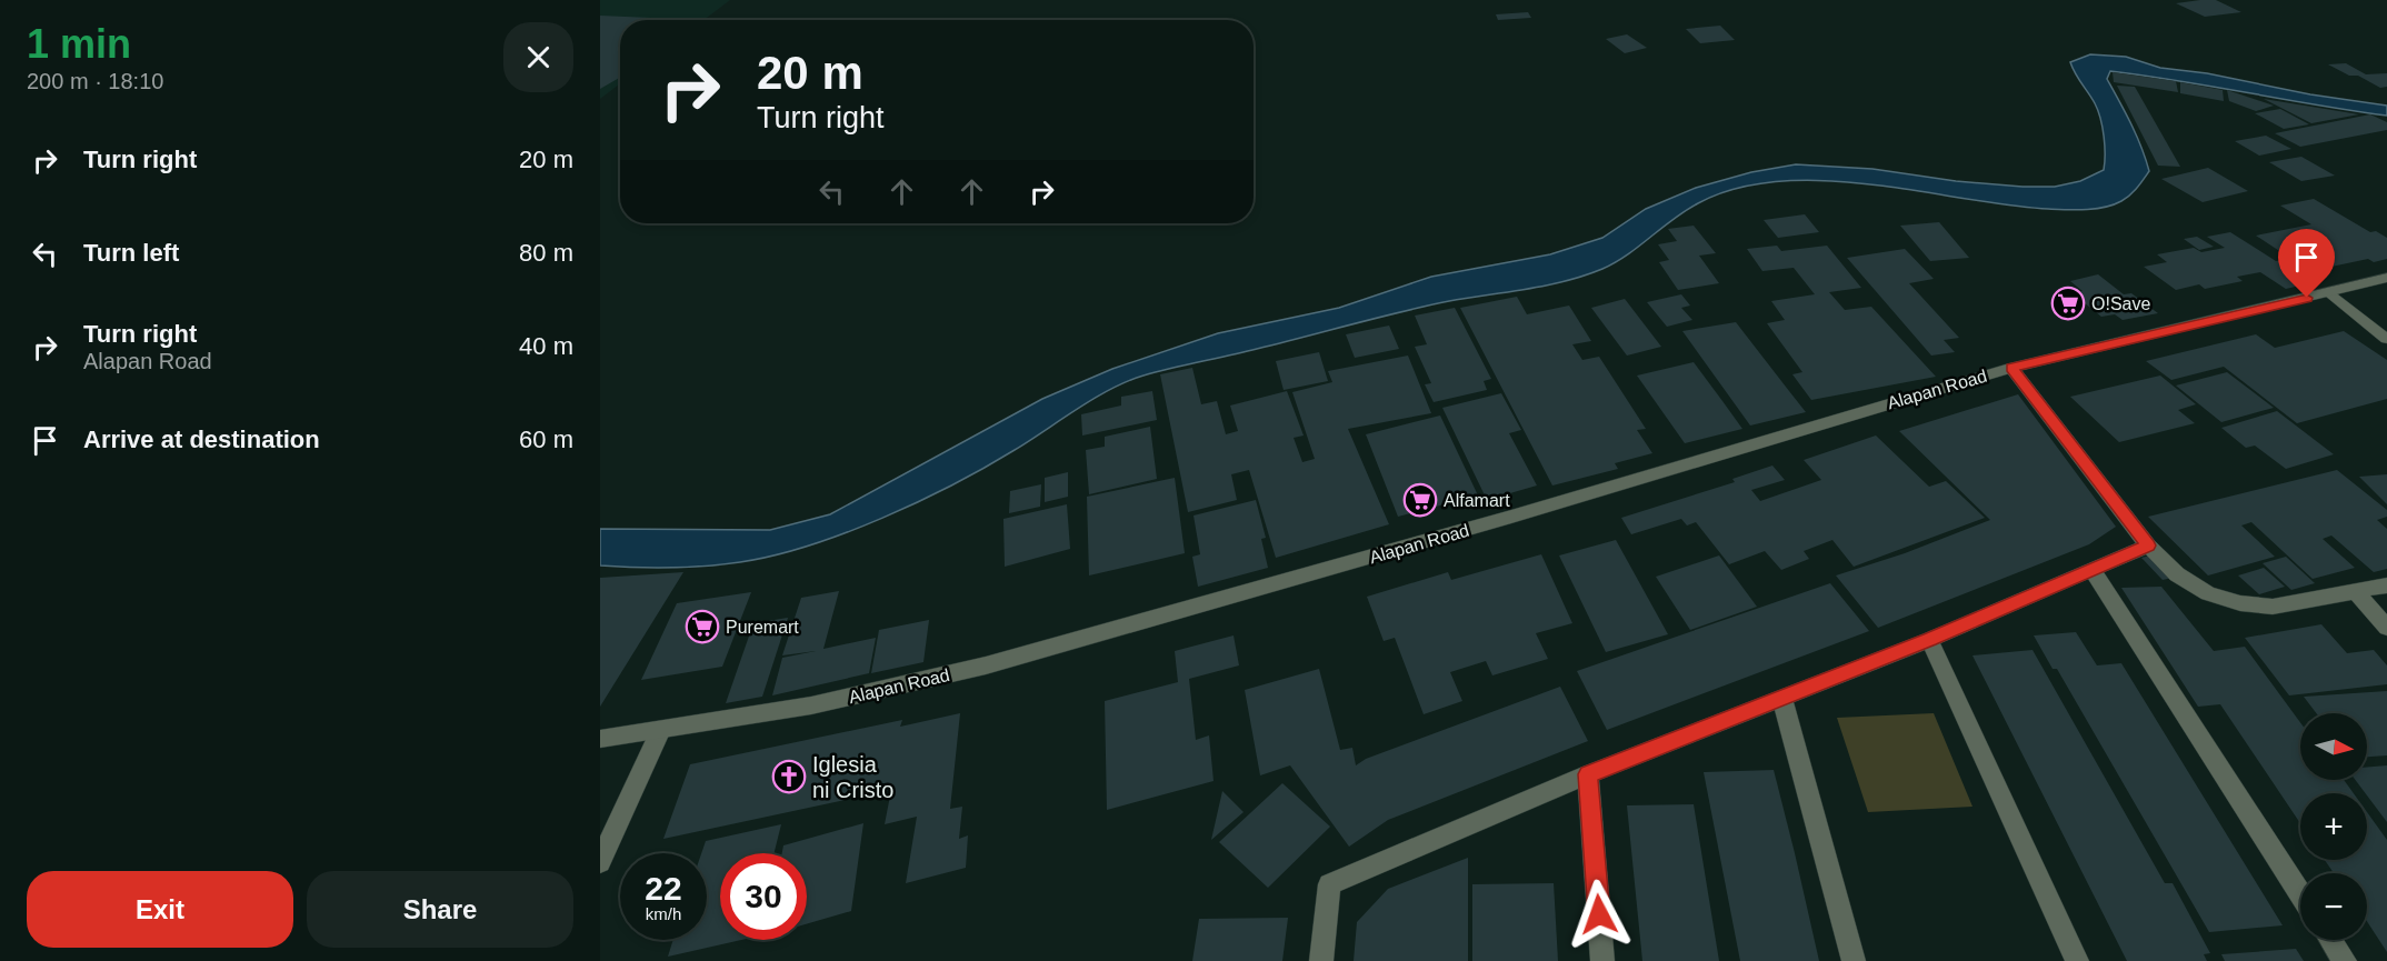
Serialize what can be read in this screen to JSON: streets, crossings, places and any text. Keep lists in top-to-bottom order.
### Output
{
  "streets": {
    "street": ["Alapan Road"]
  },
  "places": {
    "supermarket": ["O!Save", "Alfamart", "Puremart"],
    "church": ["Iglesia ni Cristo"]
  },
  "north": "right",
  "page": {
    "heading": ["1 min", "200 m · 18:10"],
    "turn": ["20 m", "Turn right"],
    "list": [
      {
        "name": "Turn right",
        "value": "20 m"
      },
      {
        "name": "Turn left",
        "value": "80 m"
      },
      {
        "name": "Turn right",
        "note": "Alapan Road",
        "value": "40 m"
      },
      {
        "name": "Arrive at destination",
        "value": "60 m"
      }
    ],
    "map_buttons": ["+", "−"],
    "speed": "22 km/h",
    "limit": "30",
    "buttons": ["Exit", "Share"]
  }
}
